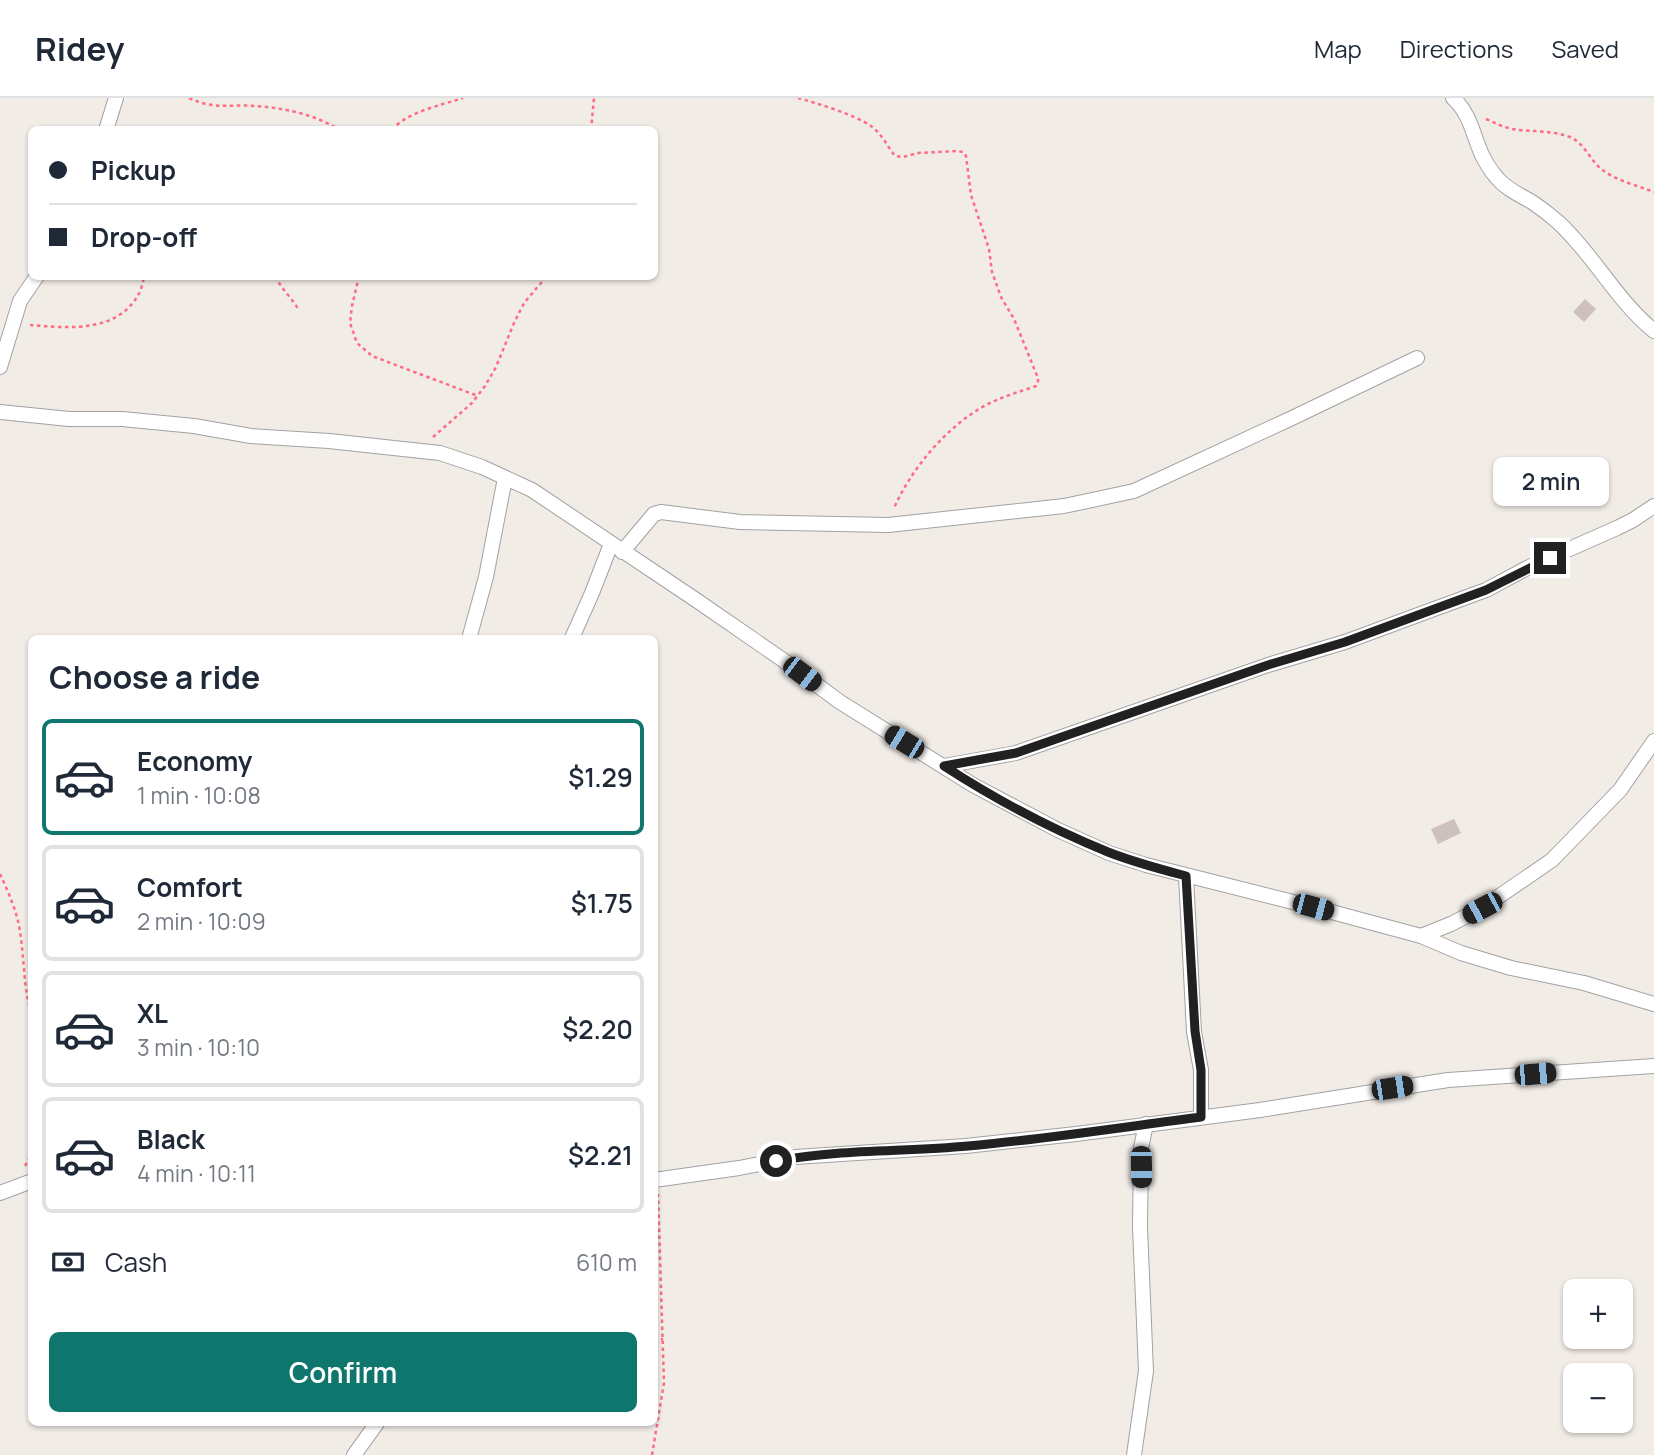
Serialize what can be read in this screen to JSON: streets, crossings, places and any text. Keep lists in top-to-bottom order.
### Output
{
  "page": {
    "header": "Ridey",
    "nav": ["Map", "Directions", "Saved"],
    "banner": ["Pickup", "Drop-off"],
    "bubble": "2 min",
    "heading": "Choose a ride",
    "list": [
      {
        "name": "Economy",
        "note": "1 min · 10:08",
        "value": "$1.29"
      },
      {
        "name": "Comfort",
        "note": "2 min · 10:09",
        "value": "$1.75"
      },
      {
        "name": "XL",
        "note": "3 min · 10:10",
        "value": "$2.20"
      },
      {
        "name": "Black",
        "note": "4 min · 10:11",
        "value": "$2.21"
      }
    ],
    "pay": ["Cash", "610 m"],
    "map_buttons": ["+", "−"],
    "buttons": "Confirm"
  }
}
